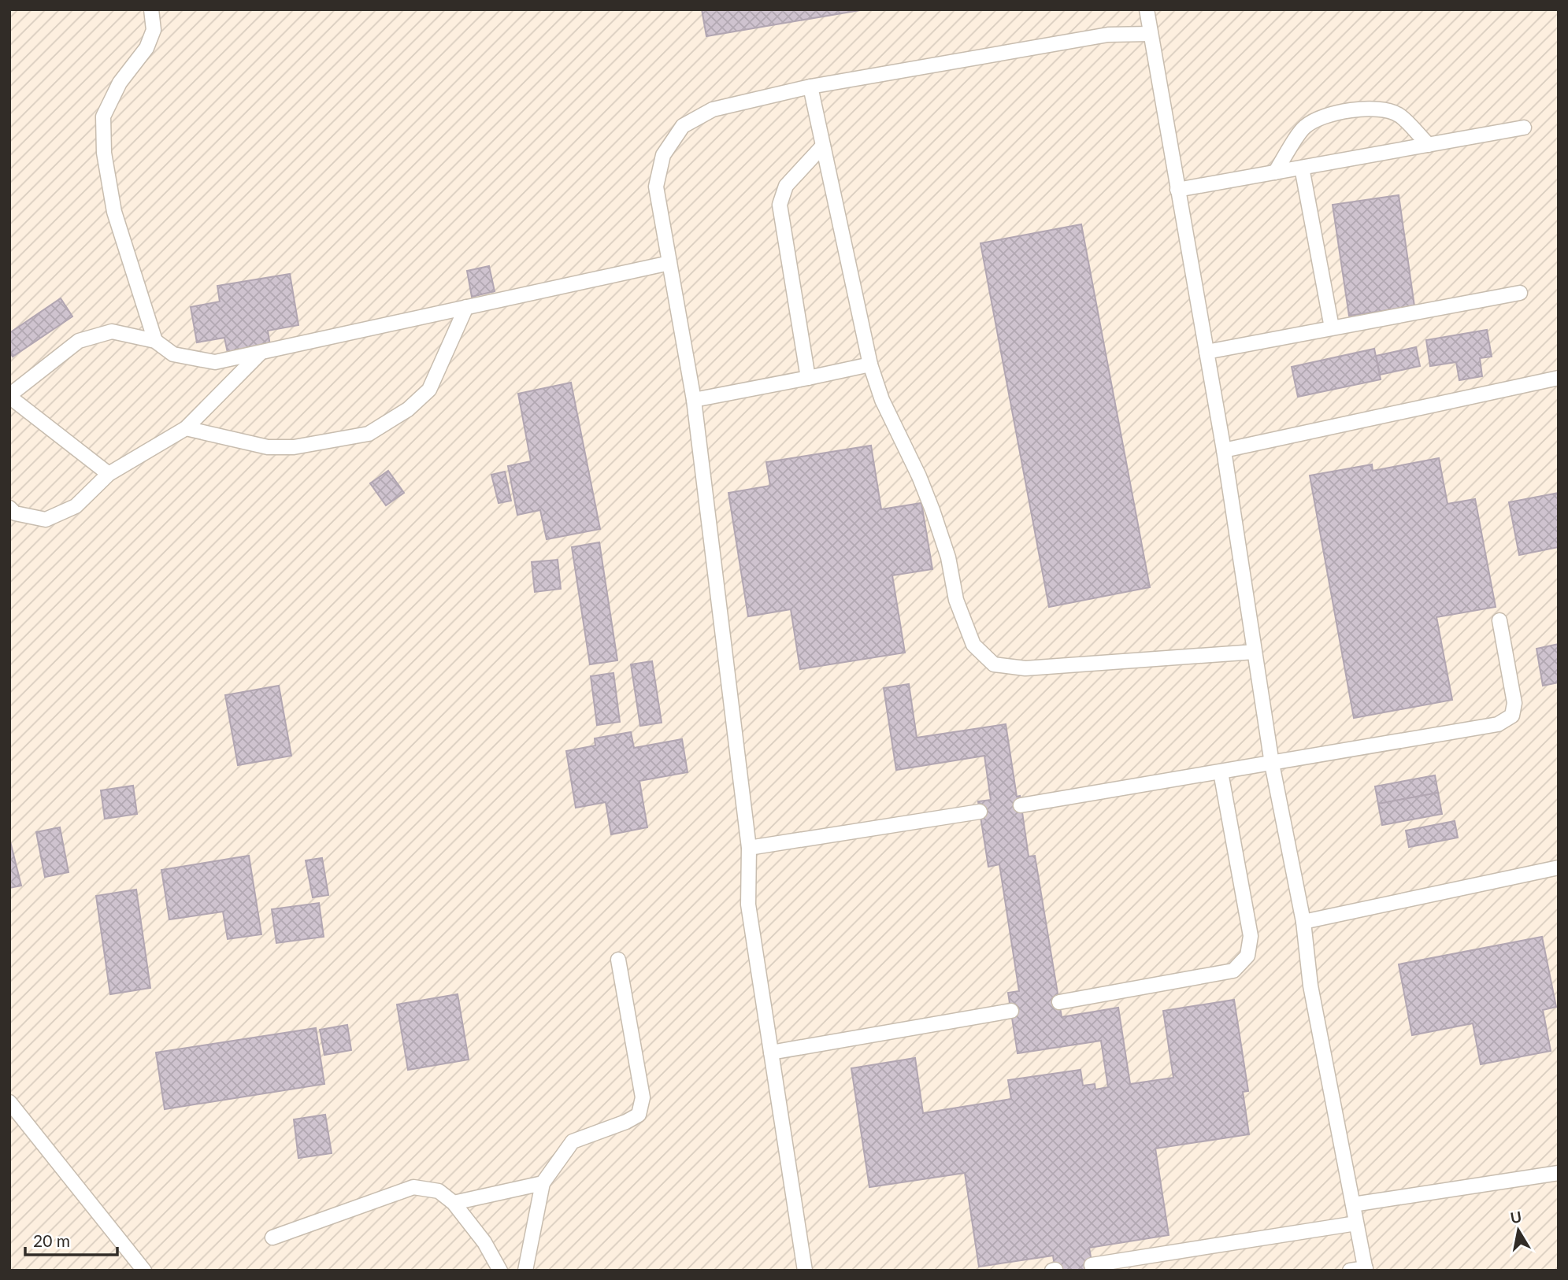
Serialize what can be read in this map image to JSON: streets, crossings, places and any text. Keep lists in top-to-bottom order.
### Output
{
  "scale_bar": "20 m",
  "north": "top"
}
